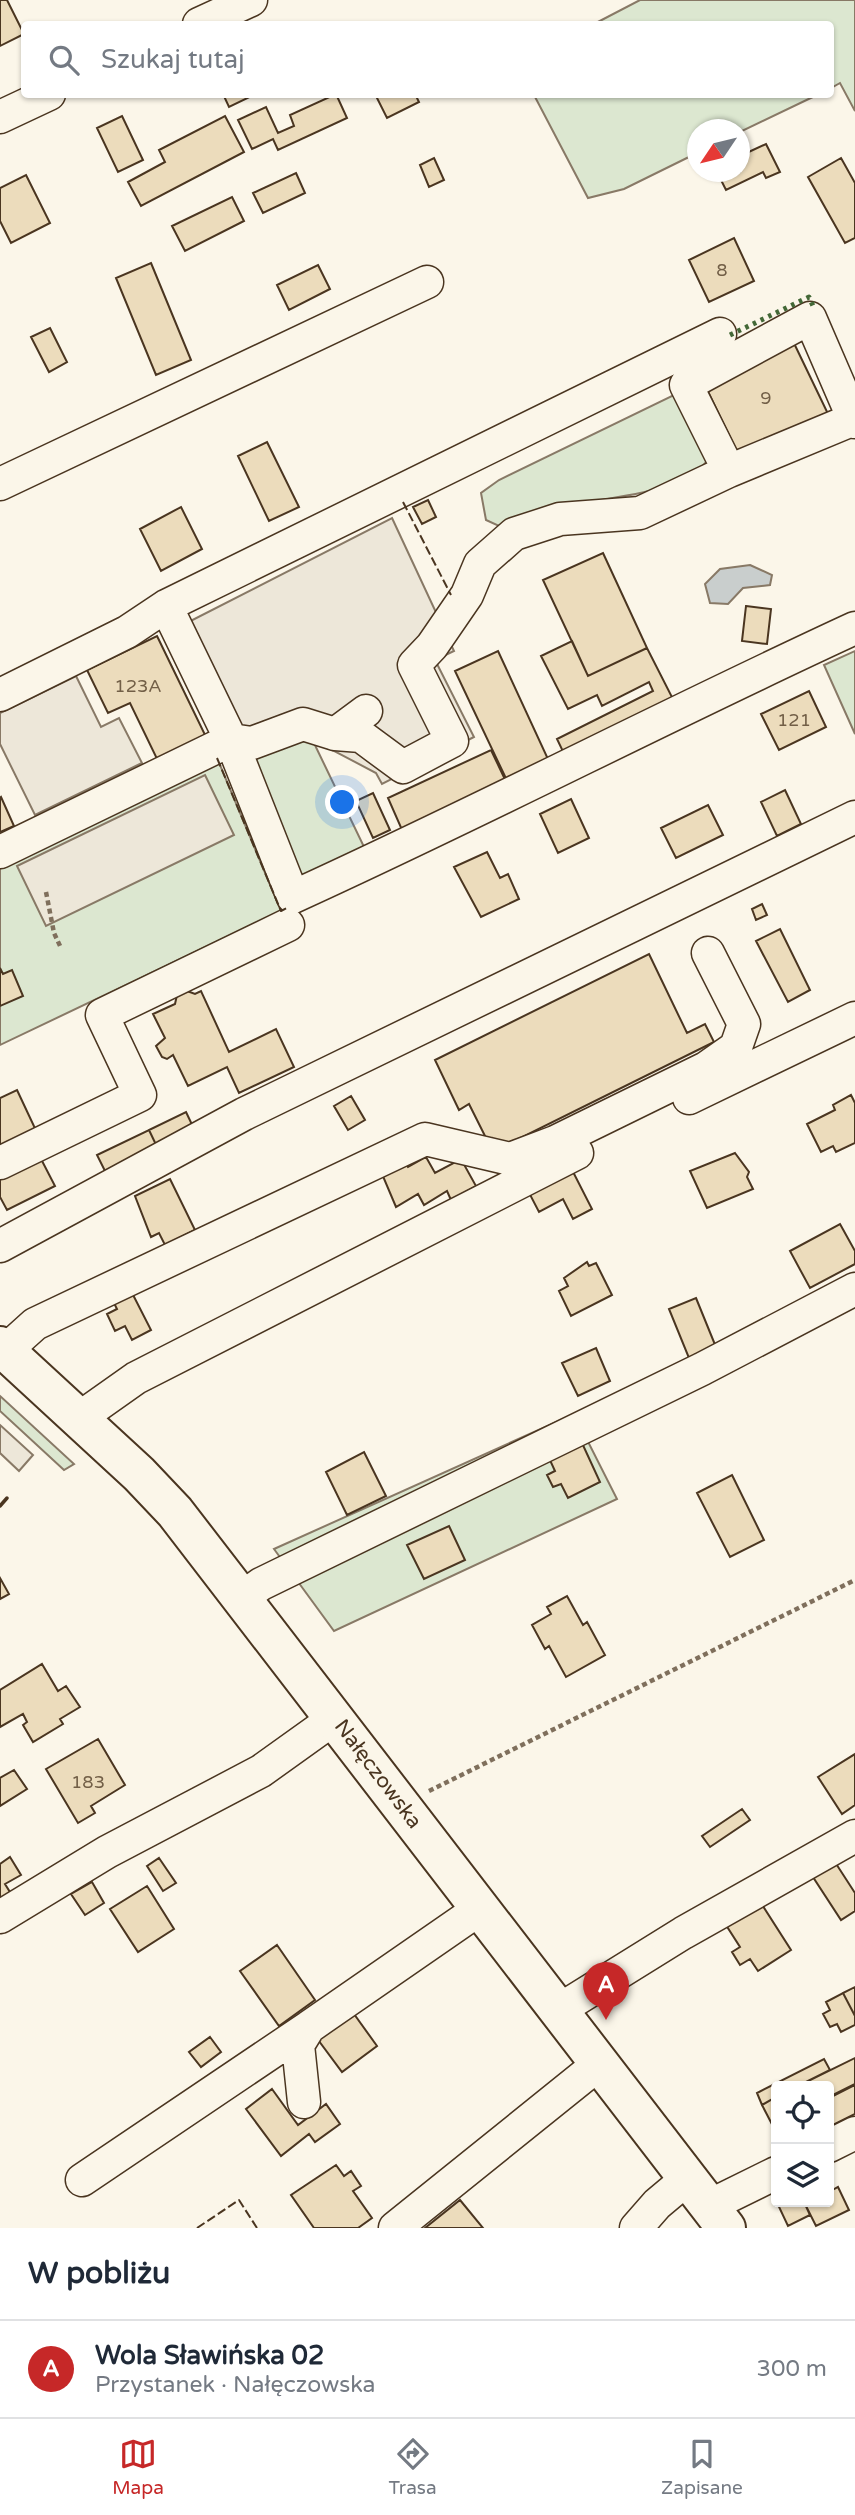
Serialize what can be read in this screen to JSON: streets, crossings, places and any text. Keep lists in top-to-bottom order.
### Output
{
  "streets": {
    "main road": ["Nałęczowska"]
  },
  "house_numbers": [
    "8",
    "9",
    "123A",
    "121",
    "183"
  ],
  "north": "bottom left",
  "page": {
    "search": "Szukaj tutaj",
    "pins": "A",
    "heading": "W pobliżu",
    "list": [
      {
        "mark": "A",
        "name": "Wola Sławińska 02",
        "note": "Przystanek · Nałęczowska",
        "value": "300 m"
      }
    ],
    "nav": ["Mapa", "Trasa", "Zapisane"]
  }
}
